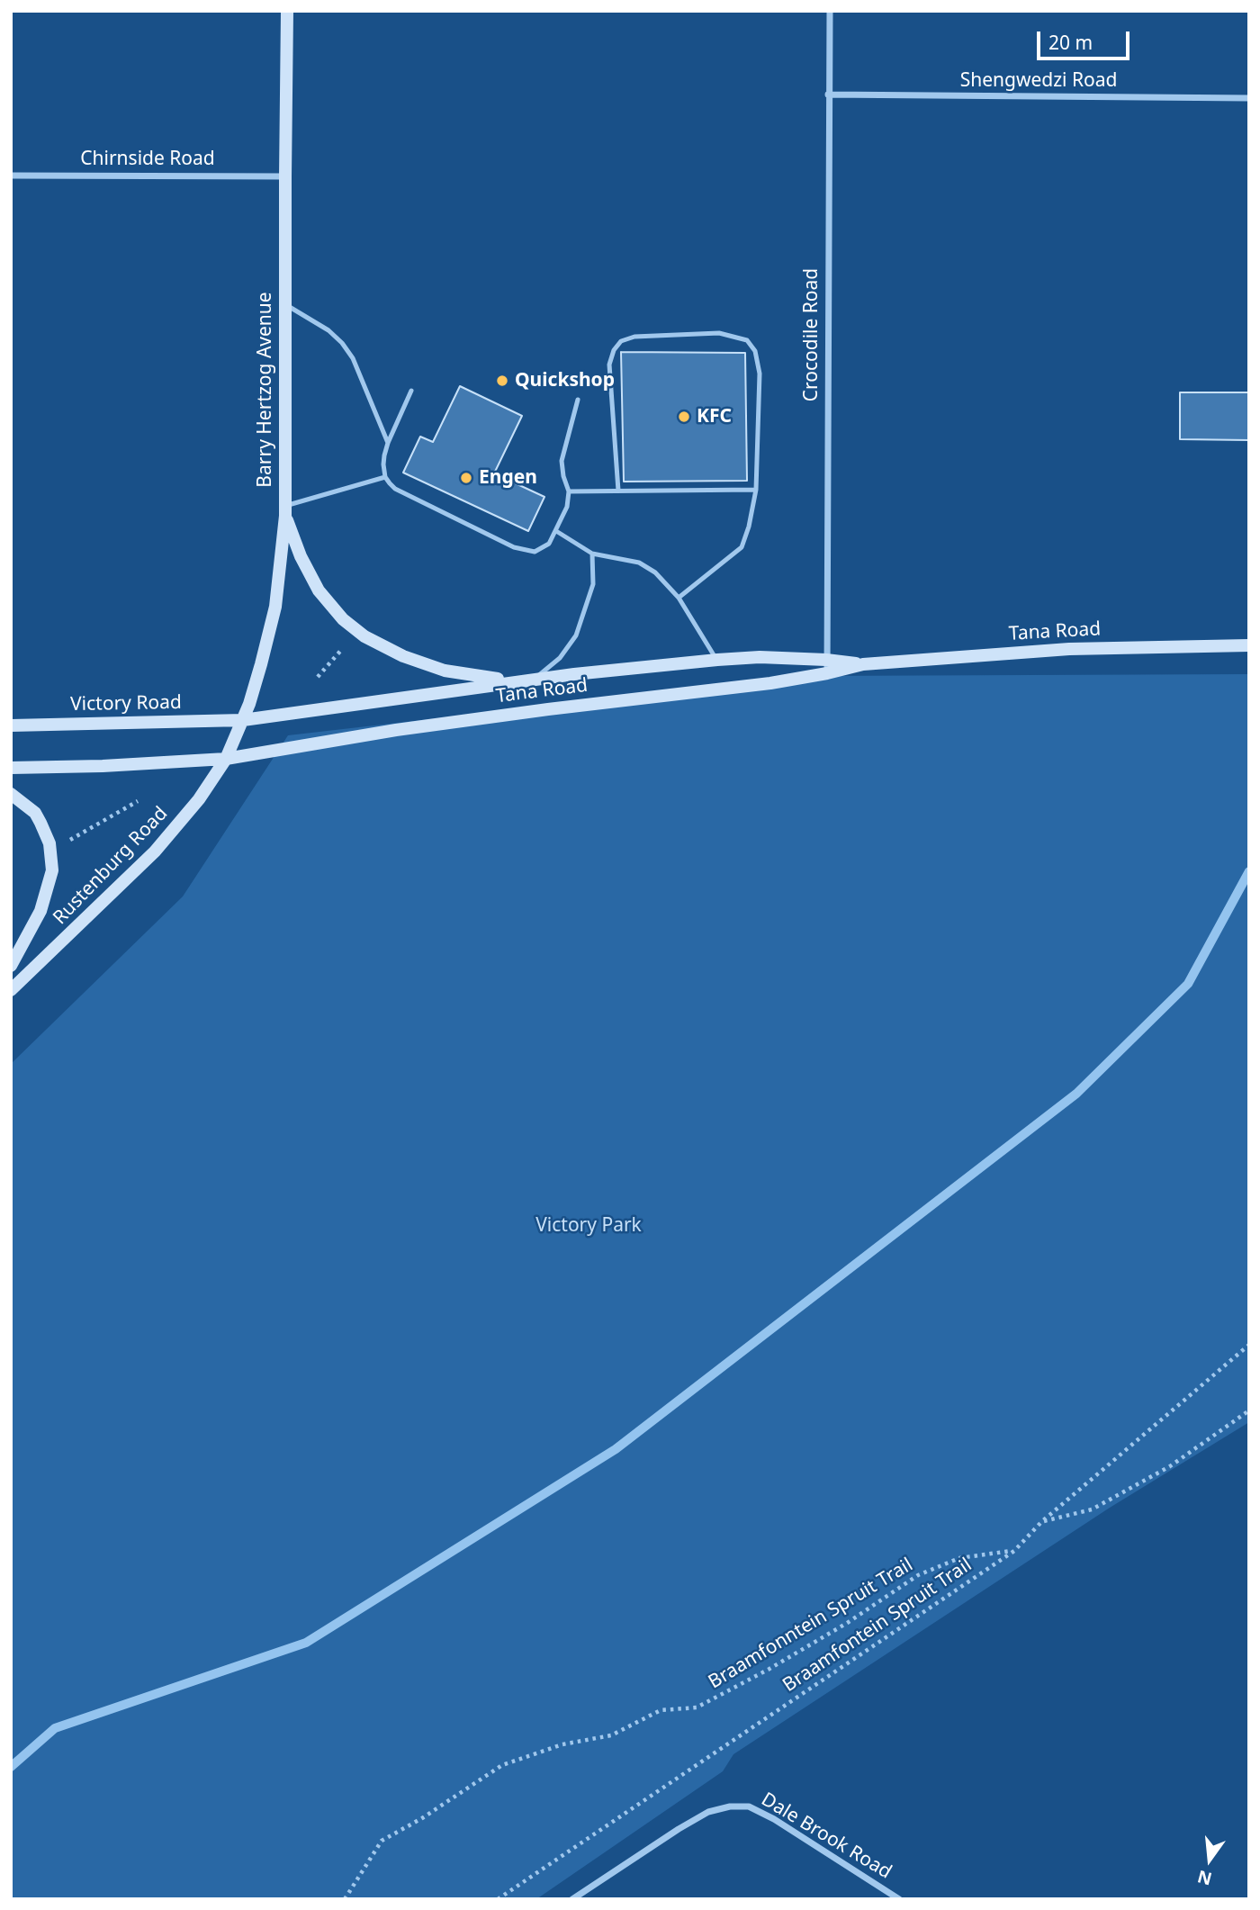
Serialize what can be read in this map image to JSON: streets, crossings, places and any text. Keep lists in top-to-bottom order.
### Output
{
  "streets": {
    "main road": [
      "Barry Hertzog Avenue",
      "Tana Road",
      "Victory Road",
      "Rustenburg Road"
    ],
    "street": [
      "Shengwedzi Road",
      "Chirnside Road",
      "Crocodile Road",
      "Dale Brook Road"
    ],
    "path": ["Braamfonntein Spruit Trail", "Braamfontein Spruit Trail"]
  },
  "crossings": [
    ["Shengwedzi Road", "Crocodile Road"],
    ["Chirnside Road", "Barry Hertzog Avenue"],
    ["Crocodile Road", "Tana Road"],
    ["Barry Hertzog Avenue", "Tana Road"],
    ["Barry Hertzog Avenue", "Victory Road"],
    ["Barry Hertzog Avenue", "Rustenburg Road"],
    ["Tana Road", "Victory Road"],
    ["Tana Road", "Rustenburg Road"],
    ["Braamfonntein Spruit Trail", "Braamfontein Spruit Trail"]
  ],
  "parks": ["Victory Park"],
  "places": ["Quickshop", "KFC", "Engen"],
  "scale_bar": "20 m",
  "north": "bottom"
}
